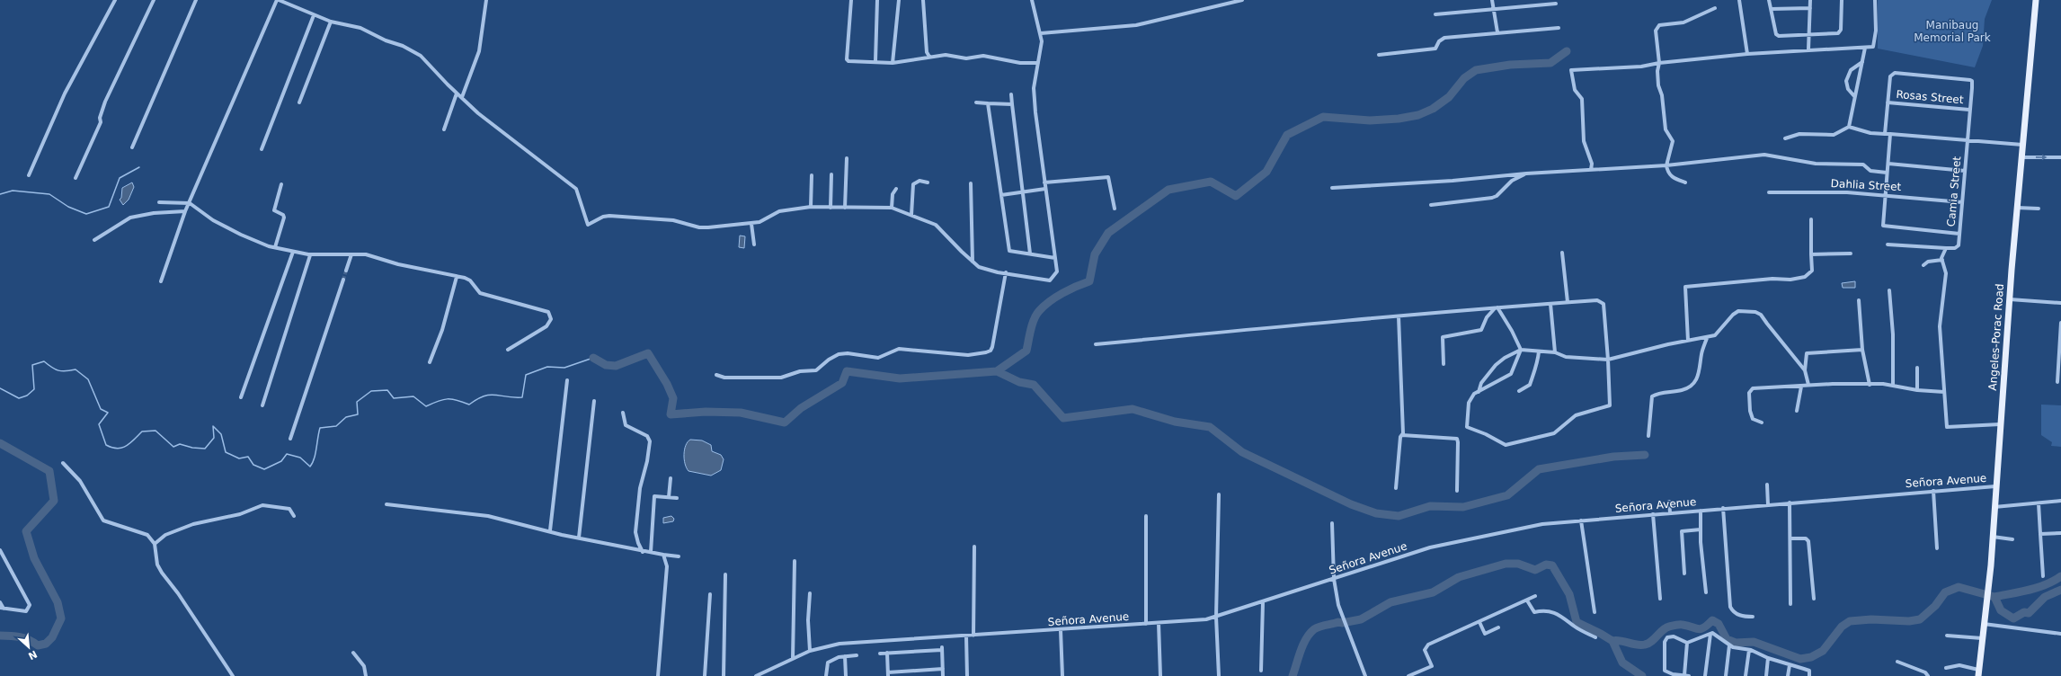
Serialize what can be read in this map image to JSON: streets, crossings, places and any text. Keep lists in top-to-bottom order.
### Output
{
  "streets": {
    "main road": ["Angeles-Porac Road"],
    "street": [
      "Rosas Street",
      "Dahlia Street",
      "Camia Street",
      "Señora Avenue"
    ]
  },
  "crossings": [
    ["Rosas Street", "Camia Street"],
    ["Dahlia Street", "Camia Street"],
    ["Angeles-Porac Road", "Señora Avenue"]
  ],
  "parks": ["Manibaug Memorial Park"],
  "north": "bottom right"
}
